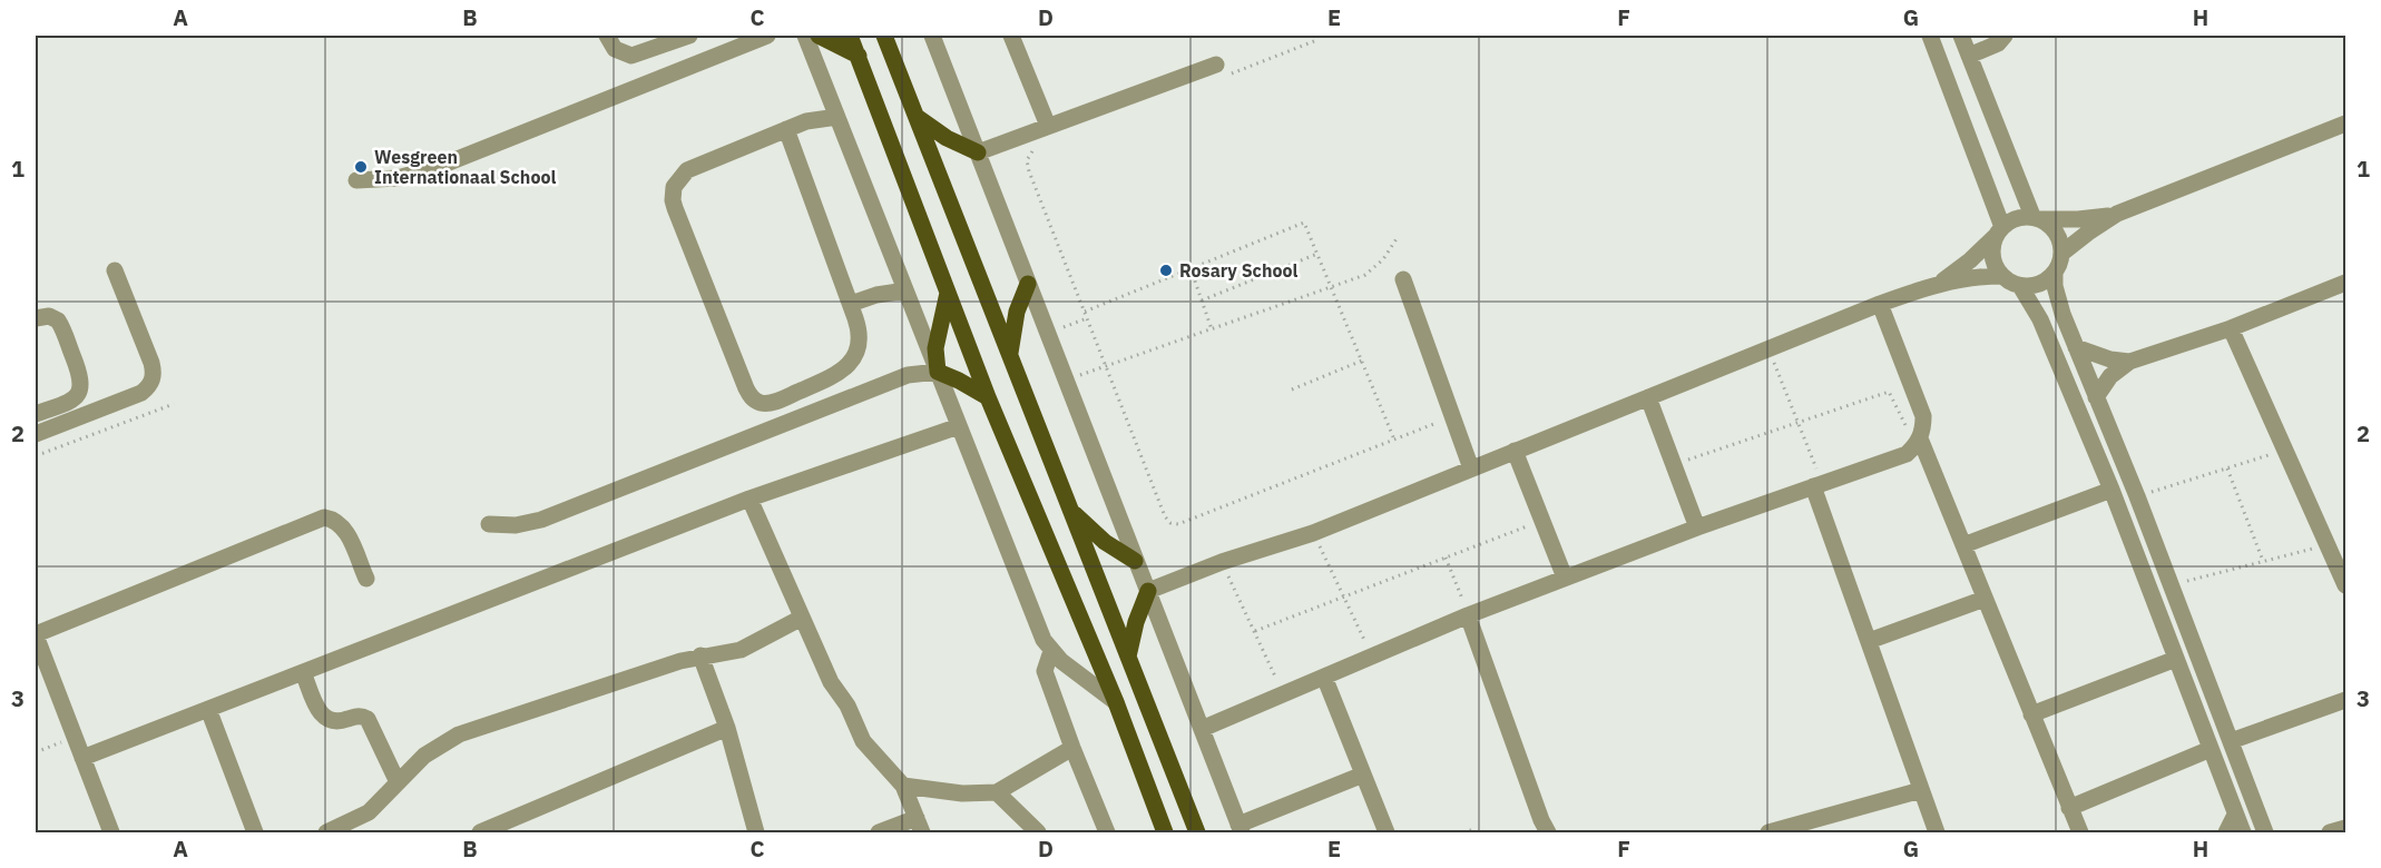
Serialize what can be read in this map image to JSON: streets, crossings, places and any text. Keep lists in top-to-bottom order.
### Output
{
  "places": ["Wesgreen Internationaal School", "Rosary School"],
  "grid": {
    "columns": [
      "A",
      "B",
      "C",
      "D",
      "E",
      "F",
      "G",
      "H"
    ],
    "rows": ["1", "2", "3"]
  }
}
